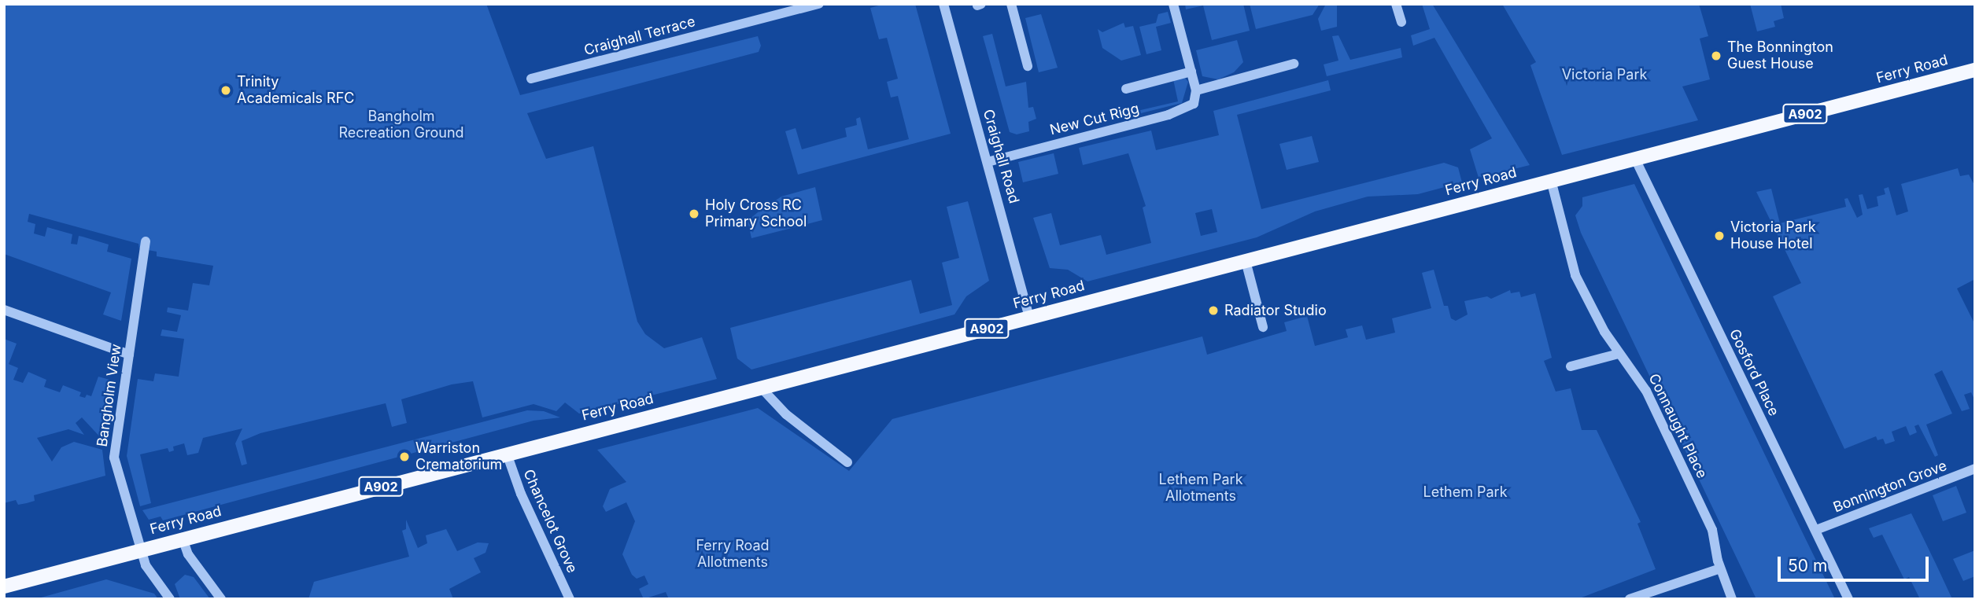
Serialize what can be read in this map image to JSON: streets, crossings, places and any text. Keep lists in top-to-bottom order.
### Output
{
  "streets": {
    "main road": ["Ferry Road", "A902"],
    "street": [
      "Craighall Terrace",
      "New Cut Rigg",
      "Craighall Road",
      "Gosford Place",
      "Bangholm View",
      "Connaught Place",
      "Bonnington Grove",
      "Chancelot Grove"
    ]
  },
  "crossings": [
    ["Ferry Road", "Craighall Road"],
    ["Ferry Road", "Gosford Place"],
    ["Ferry Road", "Bangholm View"],
    ["Ferry Road", "Connaught Place"],
    ["Ferry Road", "Chancelot Grove"],
    ["New Cut Rigg", "Craighall Road"],
    ["Gosford Place", "Bonnington Grove"]
  ],
  "parks": [
    "Victoria Park",
    "Bangholm Recreation Ground",
    "Lethem Park Allotments",
    "Lethem Park",
    "Ferry Road Allotments"
  ],
  "places": [
    "The Bonnington Guest House",
    "Trinity Academicals RFC",
    "Holy Cross RC Primary School",
    "Victoria Park House Hotel",
    "Radiator Studio",
    "Warriston Crematorium"
  ],
  "scale_bar": "50 m"
}
